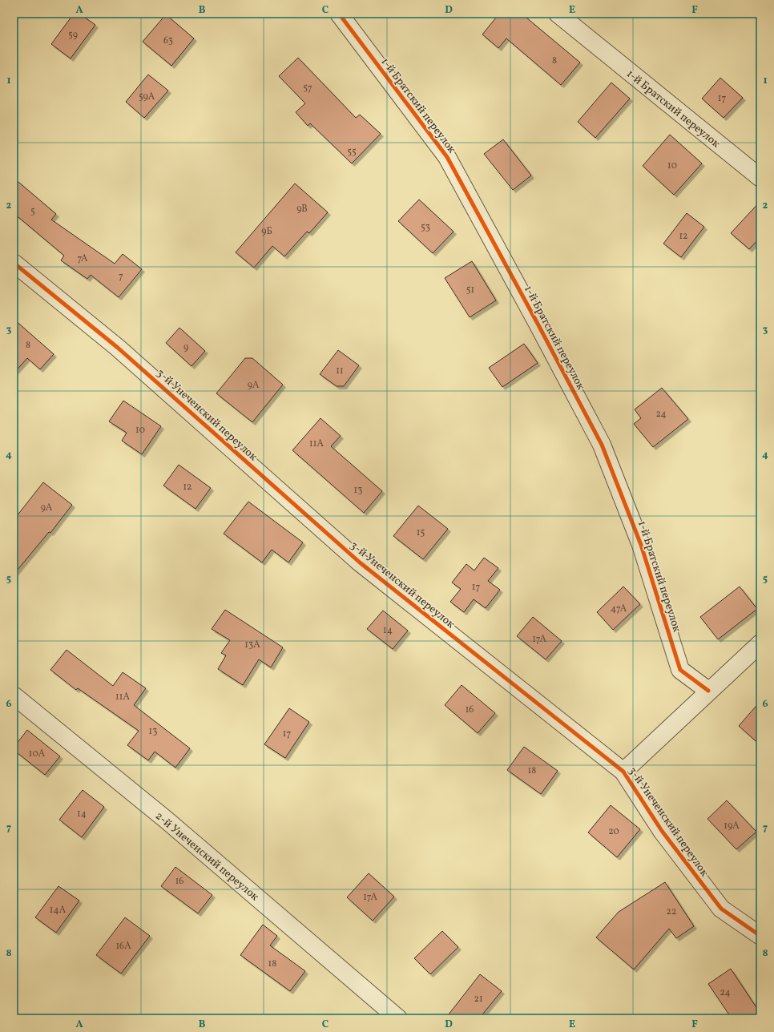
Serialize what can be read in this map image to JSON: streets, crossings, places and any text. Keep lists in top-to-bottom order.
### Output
{
  "streets": {
    "street": ["1-й Братский переулок", "3-й Унеченский переулок", "2-й Унеченский переулок"]
  },
  "house_numbers": [
    "59",
    "63",
    "8",
    "57",
    "59А",
    "17",
    "55",
    "10",
    "9В",
    "5",
    "53",
    "9Б",
    "12",
    "7А",
    "7",
    "51",
    "8",
    "9",
    "11",
    "9А",
    "24",
    "10",
    "11А",
    "12",
    "13",
    "9А",
    "15",
    "17",
    "47А",
    "14",
    "17А",
    "13А",
    "11А",
    "16",
    "13",
    "17",
    "10А",
    "18",
    "14",
    "19А",
    "20",
    "16",
    "17А",
    "14А",
    "22",
    "16А",
    "18",
    "24",
    "21"
  ],
  "grid": {
    "columns": [
      "A",
      "B",
      "C",
      "D",
      "E",
      "F"
    ],
    "rows": [
      "1",
      "2",
      "3",
      "4",
      "5",
      "6",
      "7",
      "8"
    ]
  }
}
